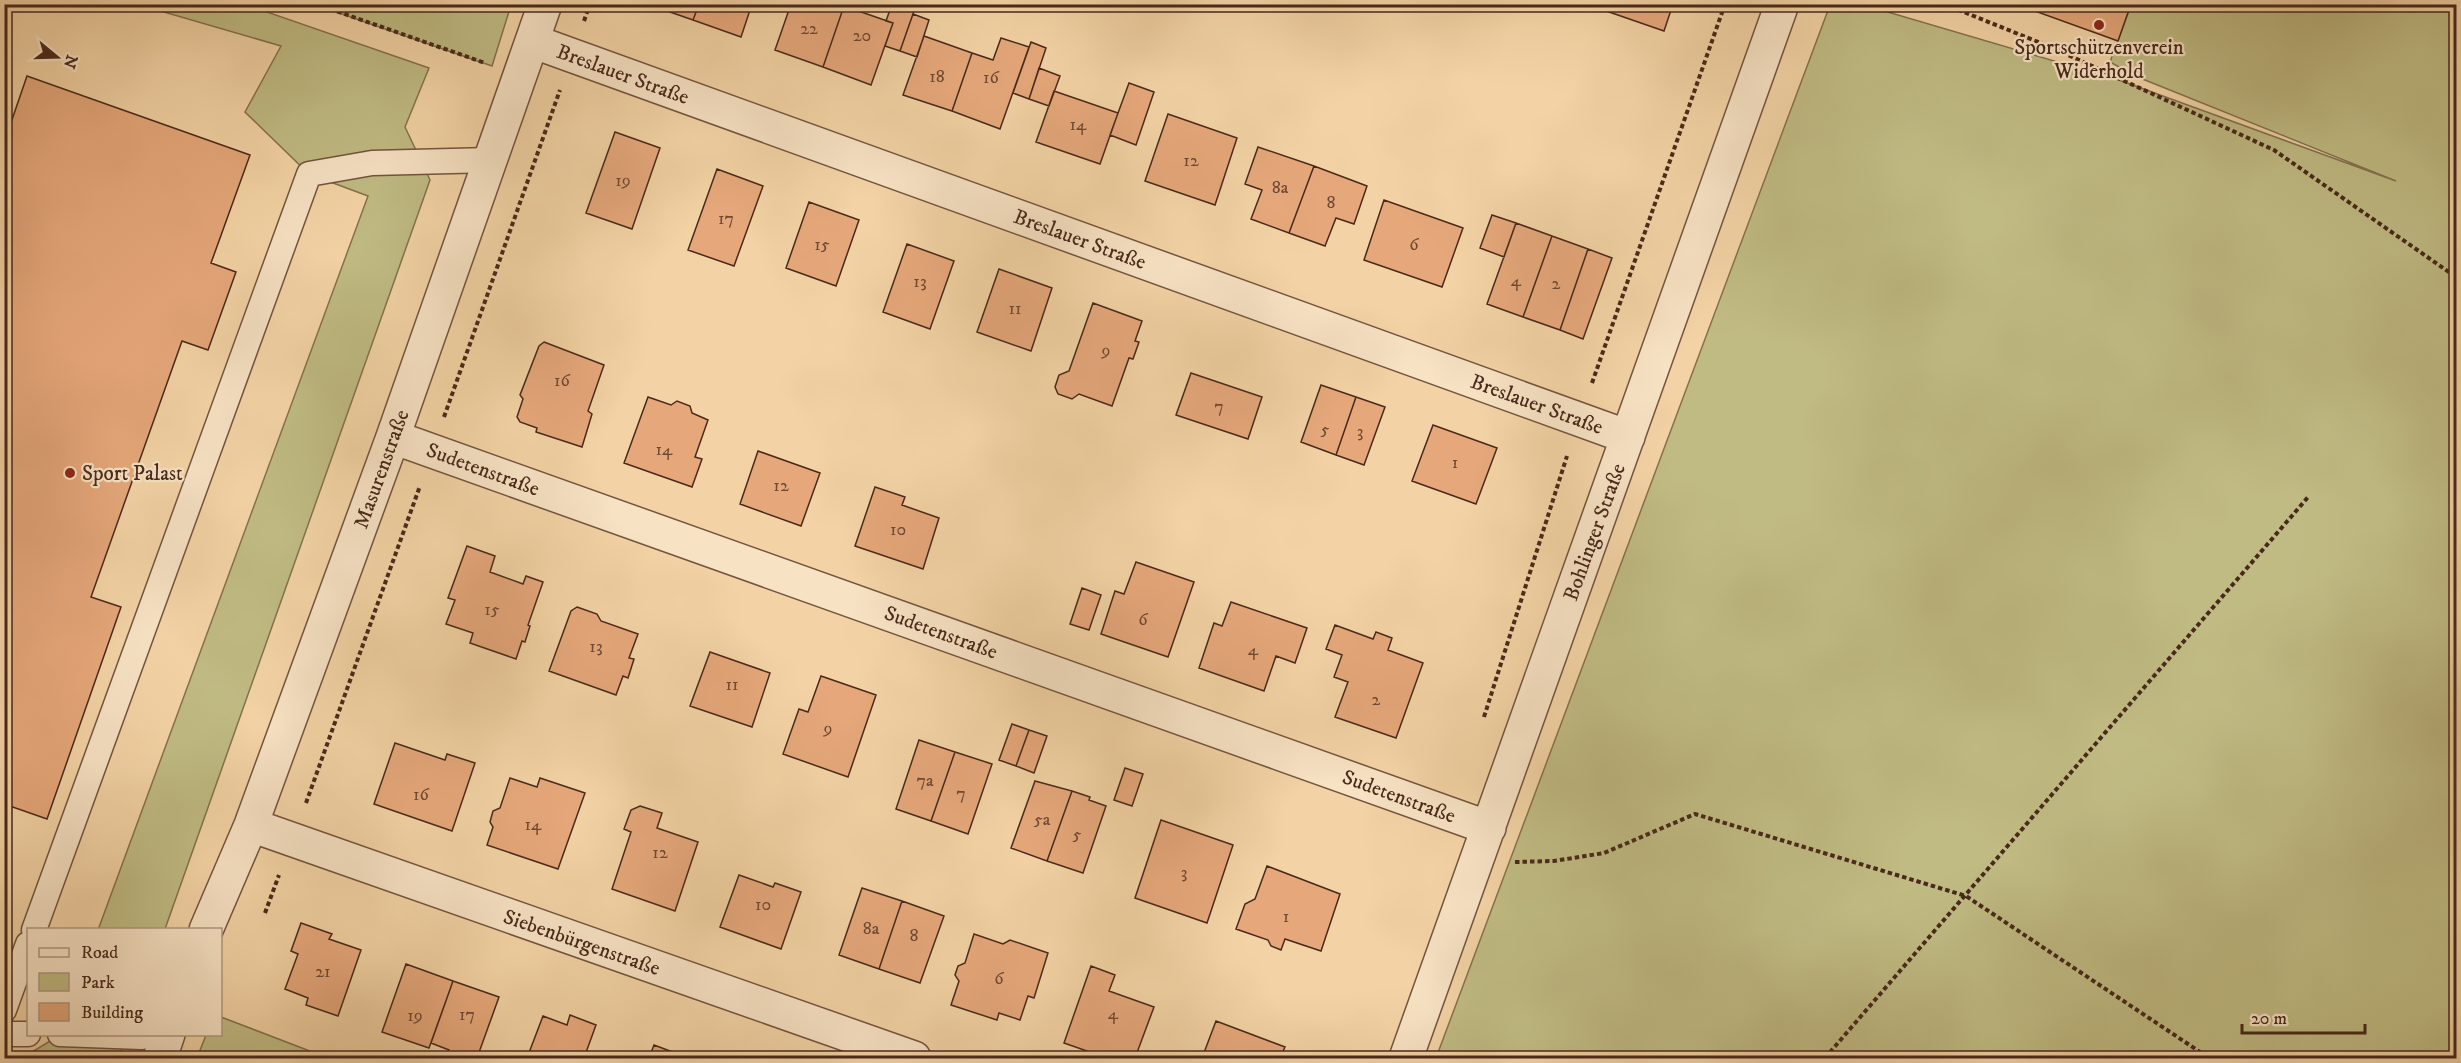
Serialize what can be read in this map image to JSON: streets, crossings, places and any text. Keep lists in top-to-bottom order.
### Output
{
  "streets": {
    "street": [
      "Breslauer Straße",
      "Masurenstraße",
      "Sudetenstraße",
      "Bohlinger Straße",
      "Siebenbürgenstraße"
    ]
  },
  "crossings": [
    ["Breslauer Straße", "Masurenstraße"],
    ["Breslauer Straße", "Bohlinger Straße"],
    ["Masurenstraße", "Sudetenstraße"],
    ["Masurenstraße", "Siebenbürgenstraße"],
    ["Sudetenstraße", "Bohlinger Straße"]
  ],
  "places": ["Sportschützenverein Widerhold", "Sport Palast"],
  "house_numbers": [
    "22",
    "20",
    "18",
    "16",
    "14",
    "12",
    "19",
    "8a",
    "8",
    "17",
    "15",
    "6",
    "4",
    "13",
    "2",
    "11",
    "9",
    "16",
    "7",
    "5",
    "3",
    "14",
    "1",
    "12",
    "10",
    "15",
    "6",
    "13",
    "4",
    "11",
    "2",
    "9",
    "7a",
    "7",
    "16",
    "5a",
    "14",
    "5",
    "12",
    "3",
    "10",
    "1",
    "8a",
    "8",
    "21",
    "6",
    "4",
    "17",
    "19"
  ],
  "legend": ["Road", "Park", "Building"],
  "scale_bar": "20 m",
  "north": "right"
}
